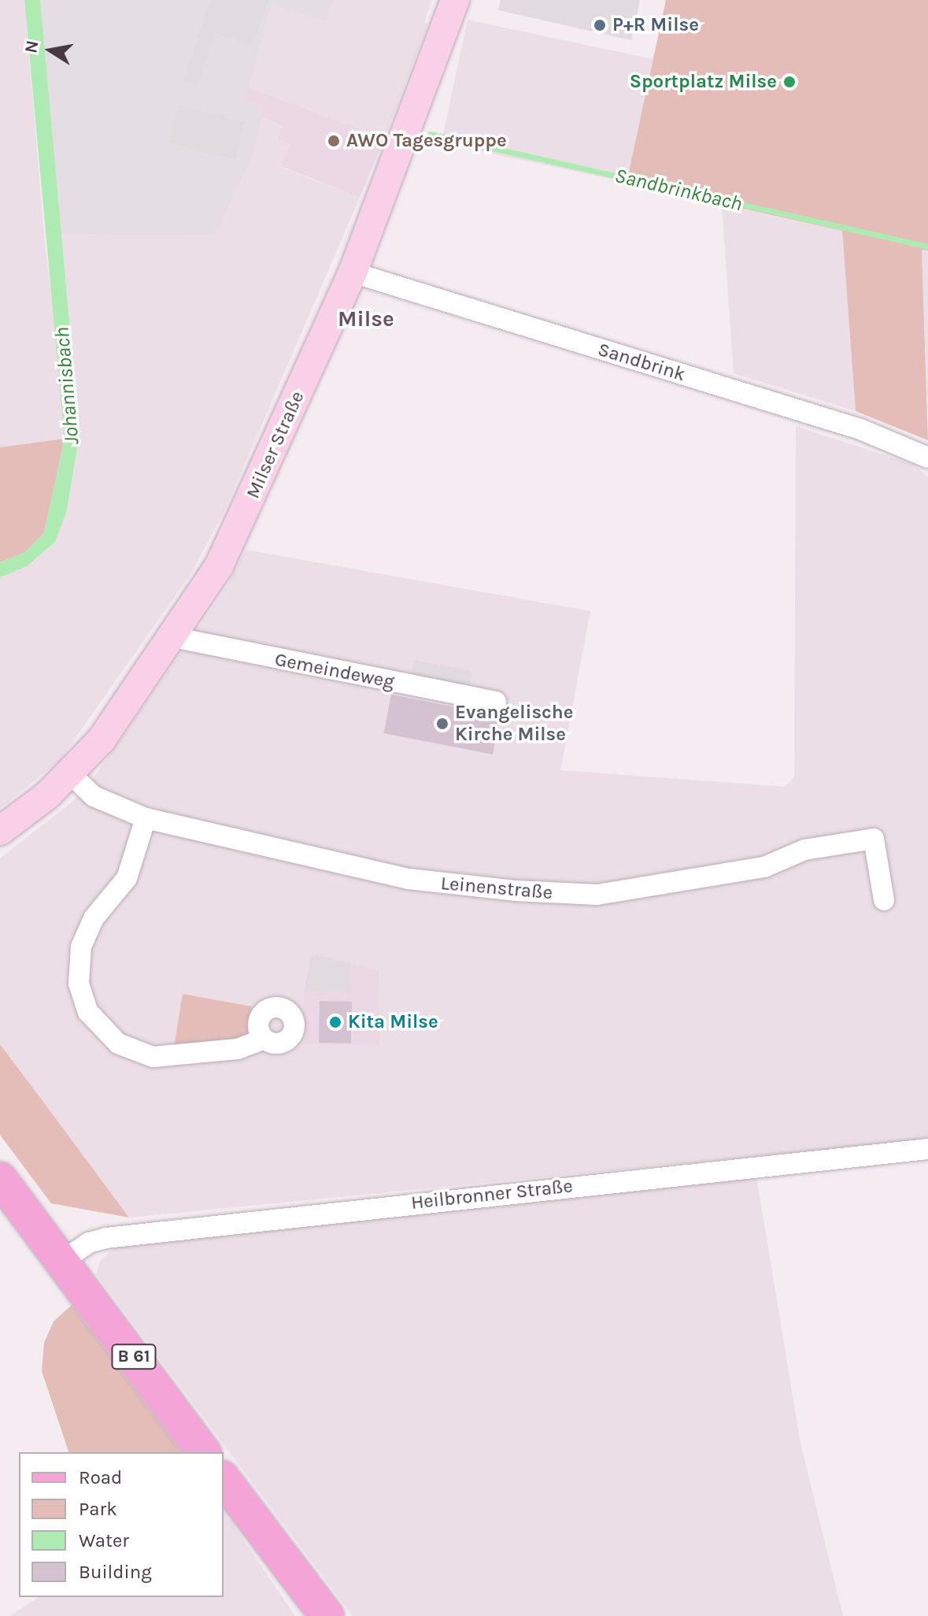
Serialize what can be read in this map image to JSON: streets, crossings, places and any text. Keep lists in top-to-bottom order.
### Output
{
  "streets": {
    "main road": ["Milser Straße", "B 61"],
    "street": [
      "Sandbrink",
      "Gemeindeweg",
      "Leinenstraße",
      "Heilbronner Straße"
    ]
  },
  "crossings": [
    ["Sandbrink", "Milser Straße"],
    ["Milser Straße", "Gemeindeweg"],
    ["Milser Straße", "Leinenstraße"],
    ["Heilbronner Straße", "B 61"]
  ],
  "districts": ["Milse"],
  "water": ["Sandbrinkbach", "Johannisbach"],
  "places": [
    "P+R Milse",
    "Sportplatz Milse",
    "AWO Tagesgruppe",
    "Evangelische Kirche Milse",
    "Kita Milse"
  ],
  "legend": [
    "Road",
    "Park",
    "Water",
    "Building"
  ],
  "north": "left"
}
